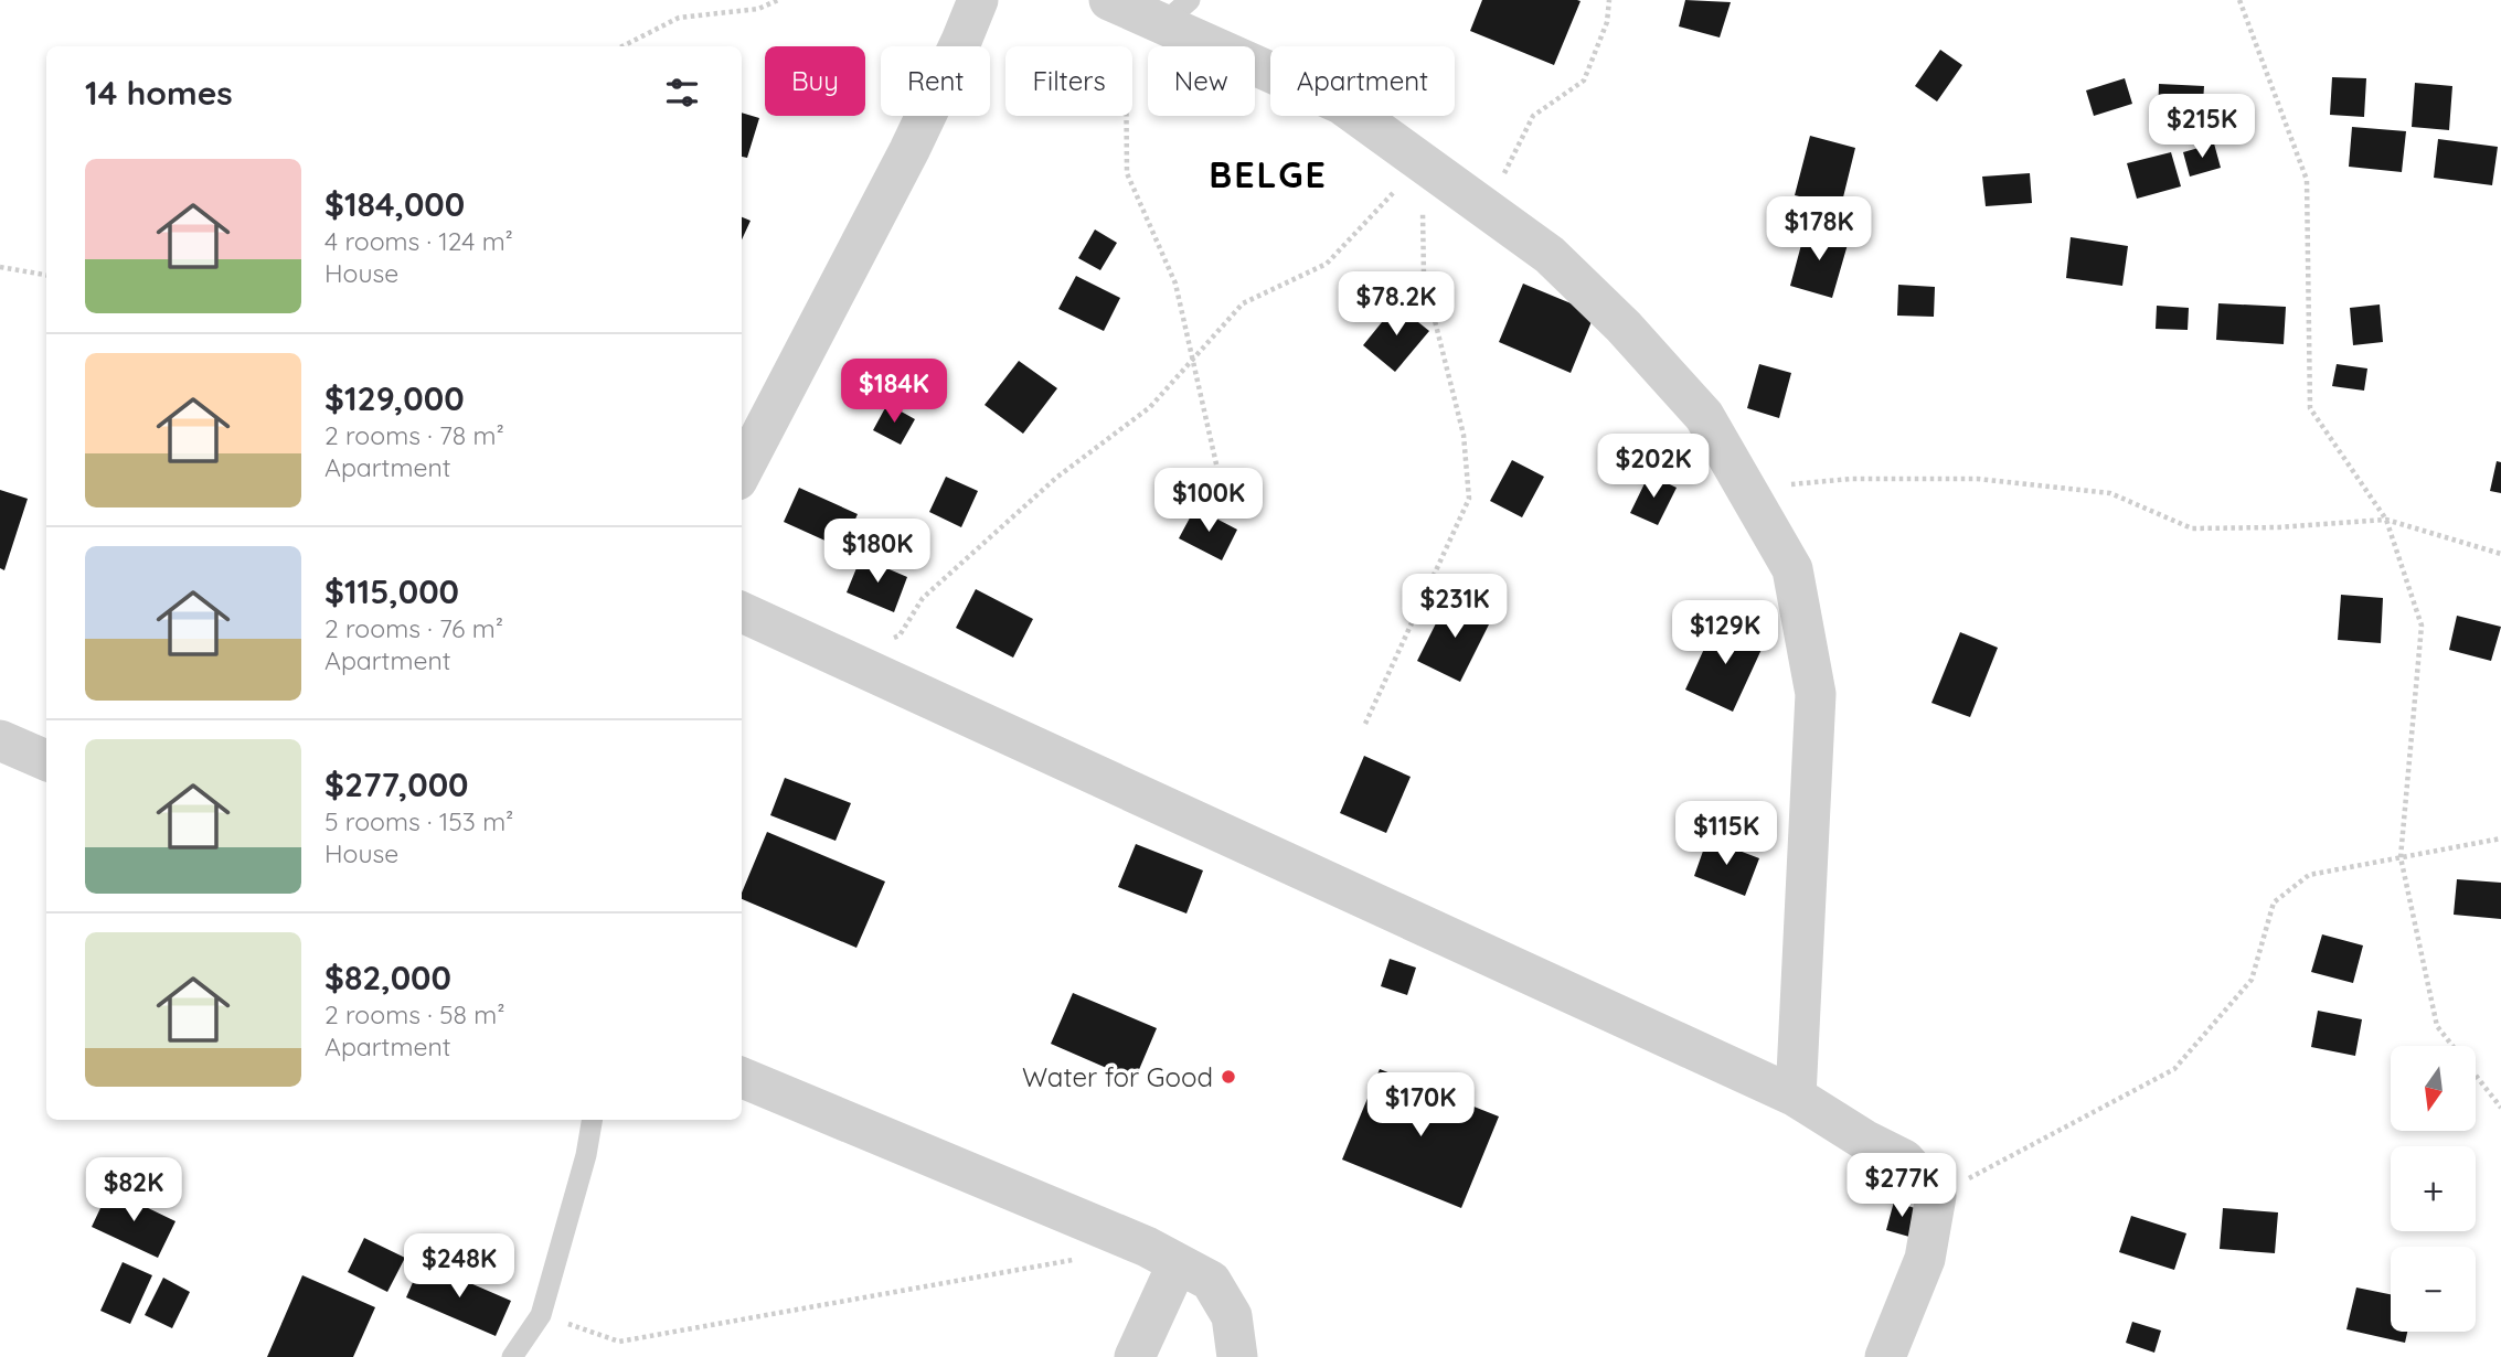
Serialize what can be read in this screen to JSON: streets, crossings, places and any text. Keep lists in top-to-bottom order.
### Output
{
  "districts": ["BELGE"],
  "places": ["Water for Good"],
  "north": "bottom",
  "page": {
    "chip": [
      "Buy",
      "Rent",
      "Filters",
      "New",
      "Apartment"
    ],
    "heading": "14 homes",
    "price": [
      "$215K",
      "$178K",
      "$78.2K",
      "$184K",
      "$202K",
      "$100K",
      "$180K",
      "$231K",
      "$129K",
      "$115K",
      "$170K",
      "$277K",
      "$82K",
      "$248K"
    ],
    "list": [
      {
        "name": "$184,000",
        "note": "4 rooms · 124 m² · House"
      },
      {
        "name": "$129,000",
        "note": "2 rooms · 78 m² · Apartment"
      },
      {
        "name": "$115,000",
        "note": "2 rooms · 76 m² · Apartment"
      },
      {
        "name": "$277,000",
        "note": "5 rooms · 153 m² · House"
      },
      {
        "name": "$82,000",
        "note": "2 rooms · 58 m² · Apartment"
      }
    ],
    "map_buttons": ["+", "−"]
  }
}
